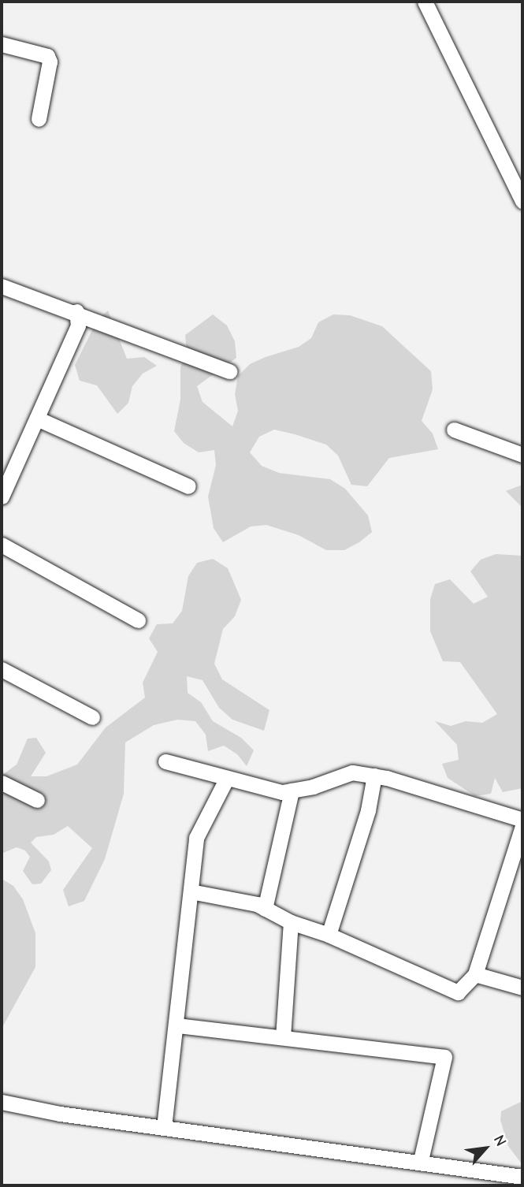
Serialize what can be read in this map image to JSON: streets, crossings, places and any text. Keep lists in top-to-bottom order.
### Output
{
  "north": "top right"
}
